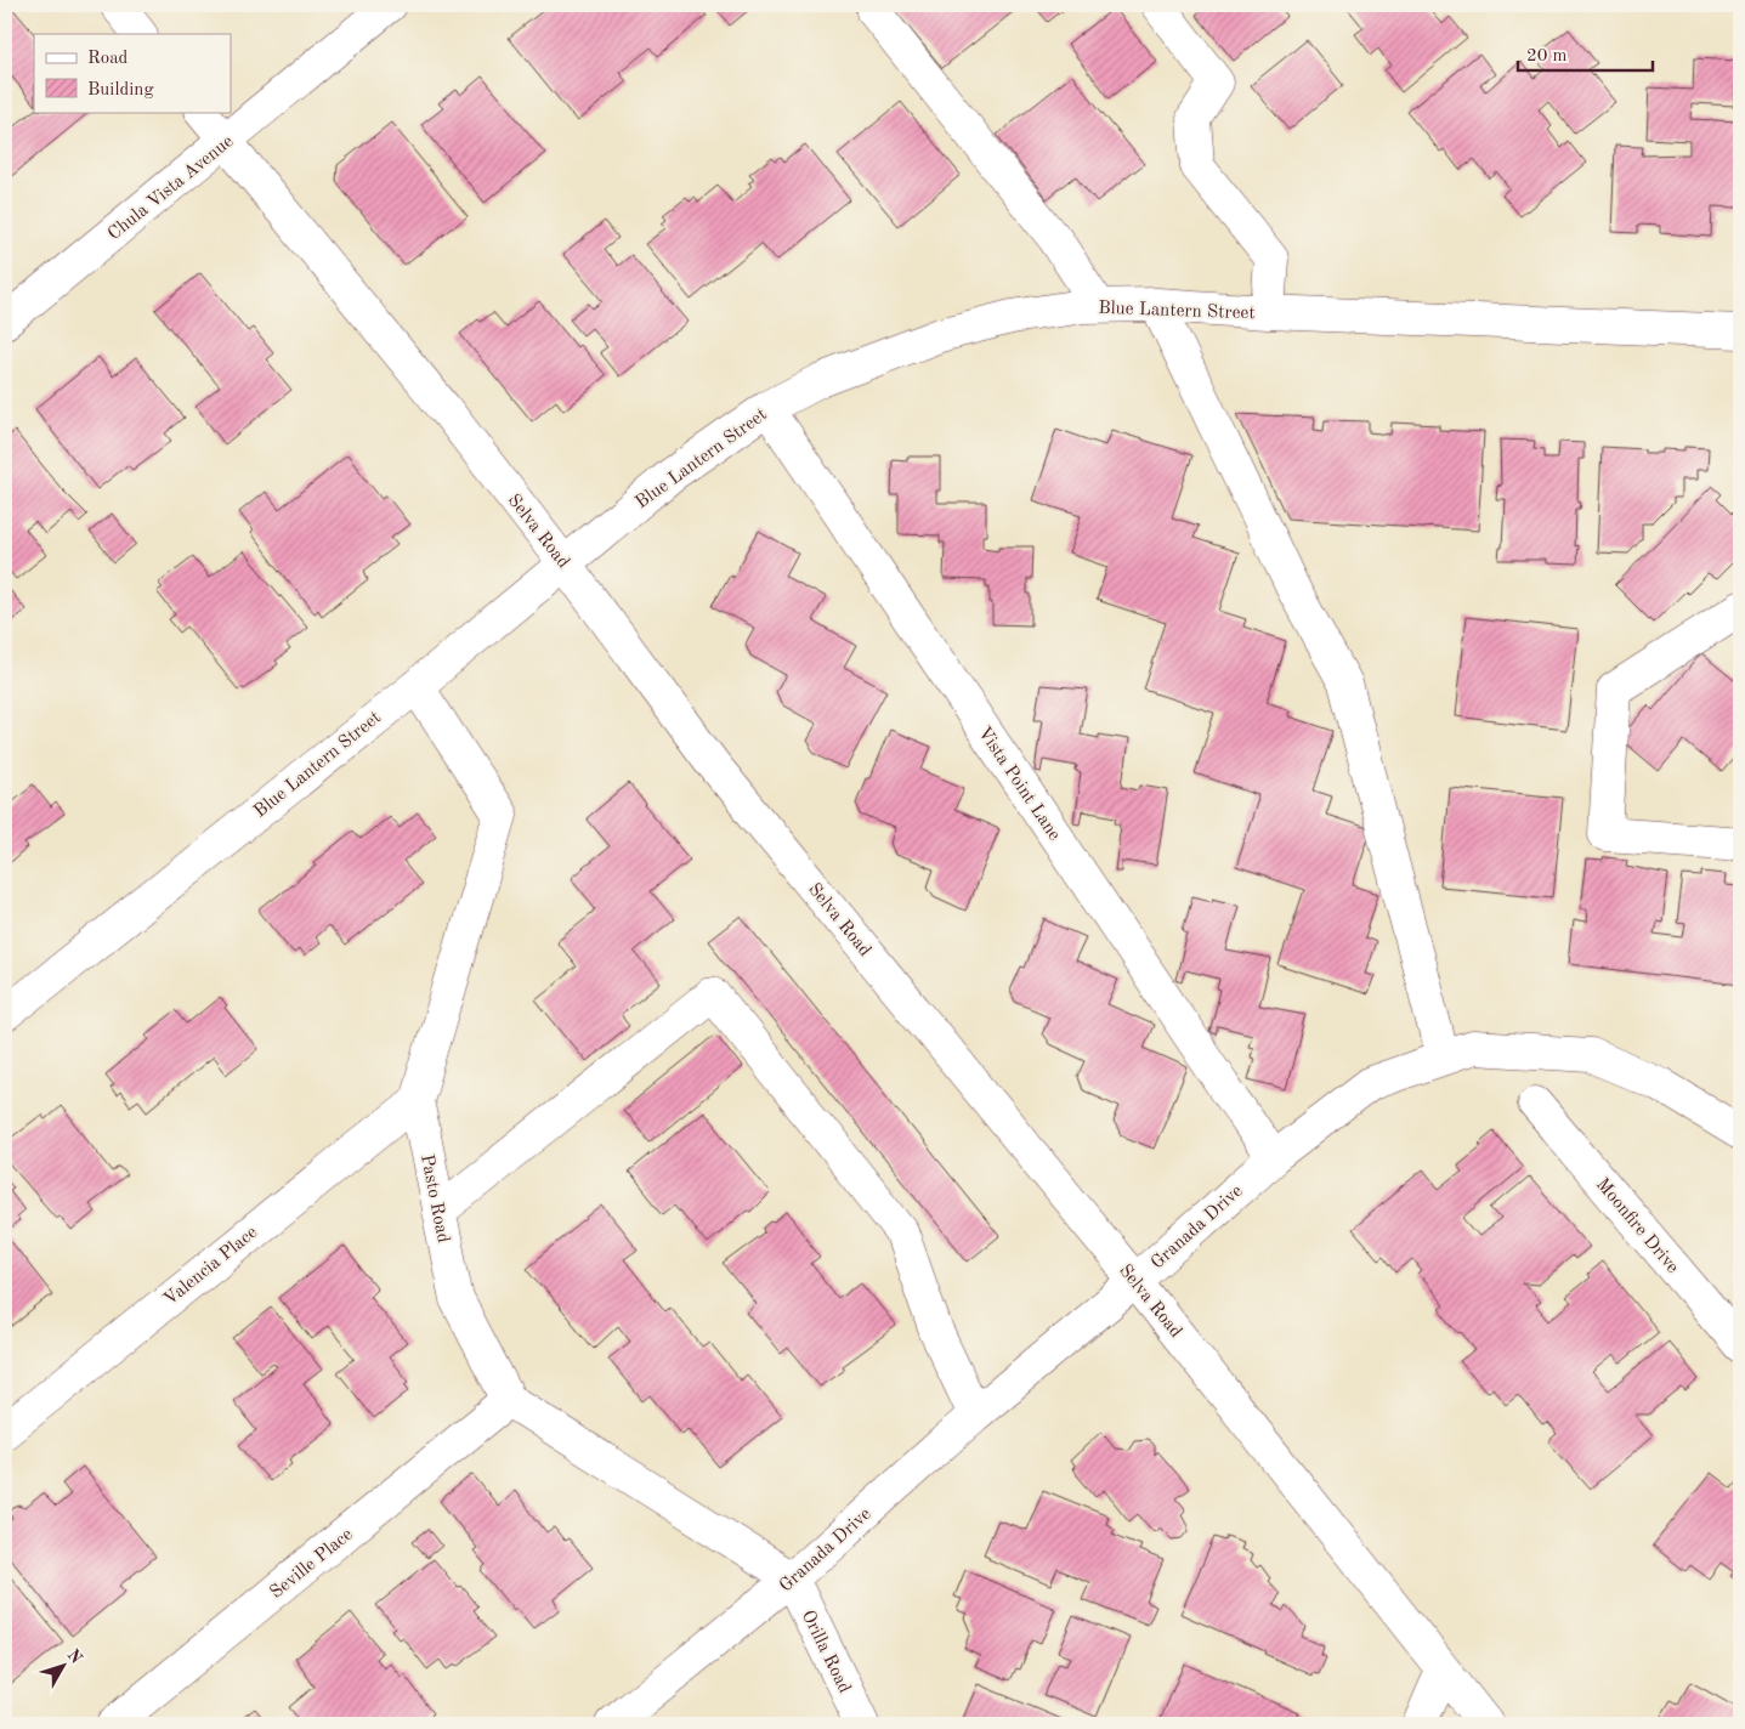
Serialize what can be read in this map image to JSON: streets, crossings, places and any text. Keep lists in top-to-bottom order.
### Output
{
  "streets": {
    "street": [
      "Chula Vista Avenue",
      "Blue Lantern Street",
      "Selva Road",
      "Vista Point Lane",
      "Pasto Road",
      "Moonfire Drive",
      "Granada Drive",
      "Valencia Place",
      "Seville Place",
      "Orilla Road"
    ]
  },
  "crossings": [
    ["Chula Vista Avenue", "Selva Road"],
    ["Blue Lantern Street", "Selva Road"],
    ["Blue Lantern Street", "Vista Point Lane"],
    ["Blue Lantern Street", "Pasto Road"],
    ["Selva Road", "Granada Drive"],
    ["Vista Point Lane", "Granada Drive"],
    ["Pasto Road", "Valencia Place"],
    ["Pasto Road", "Seville Place"],
    ["Granada Drive", "Orilla Road"]
  ],
  "legend": ["Road", "Building"],
  "scale_bar": "20 m",
  "north": "top right"
}
